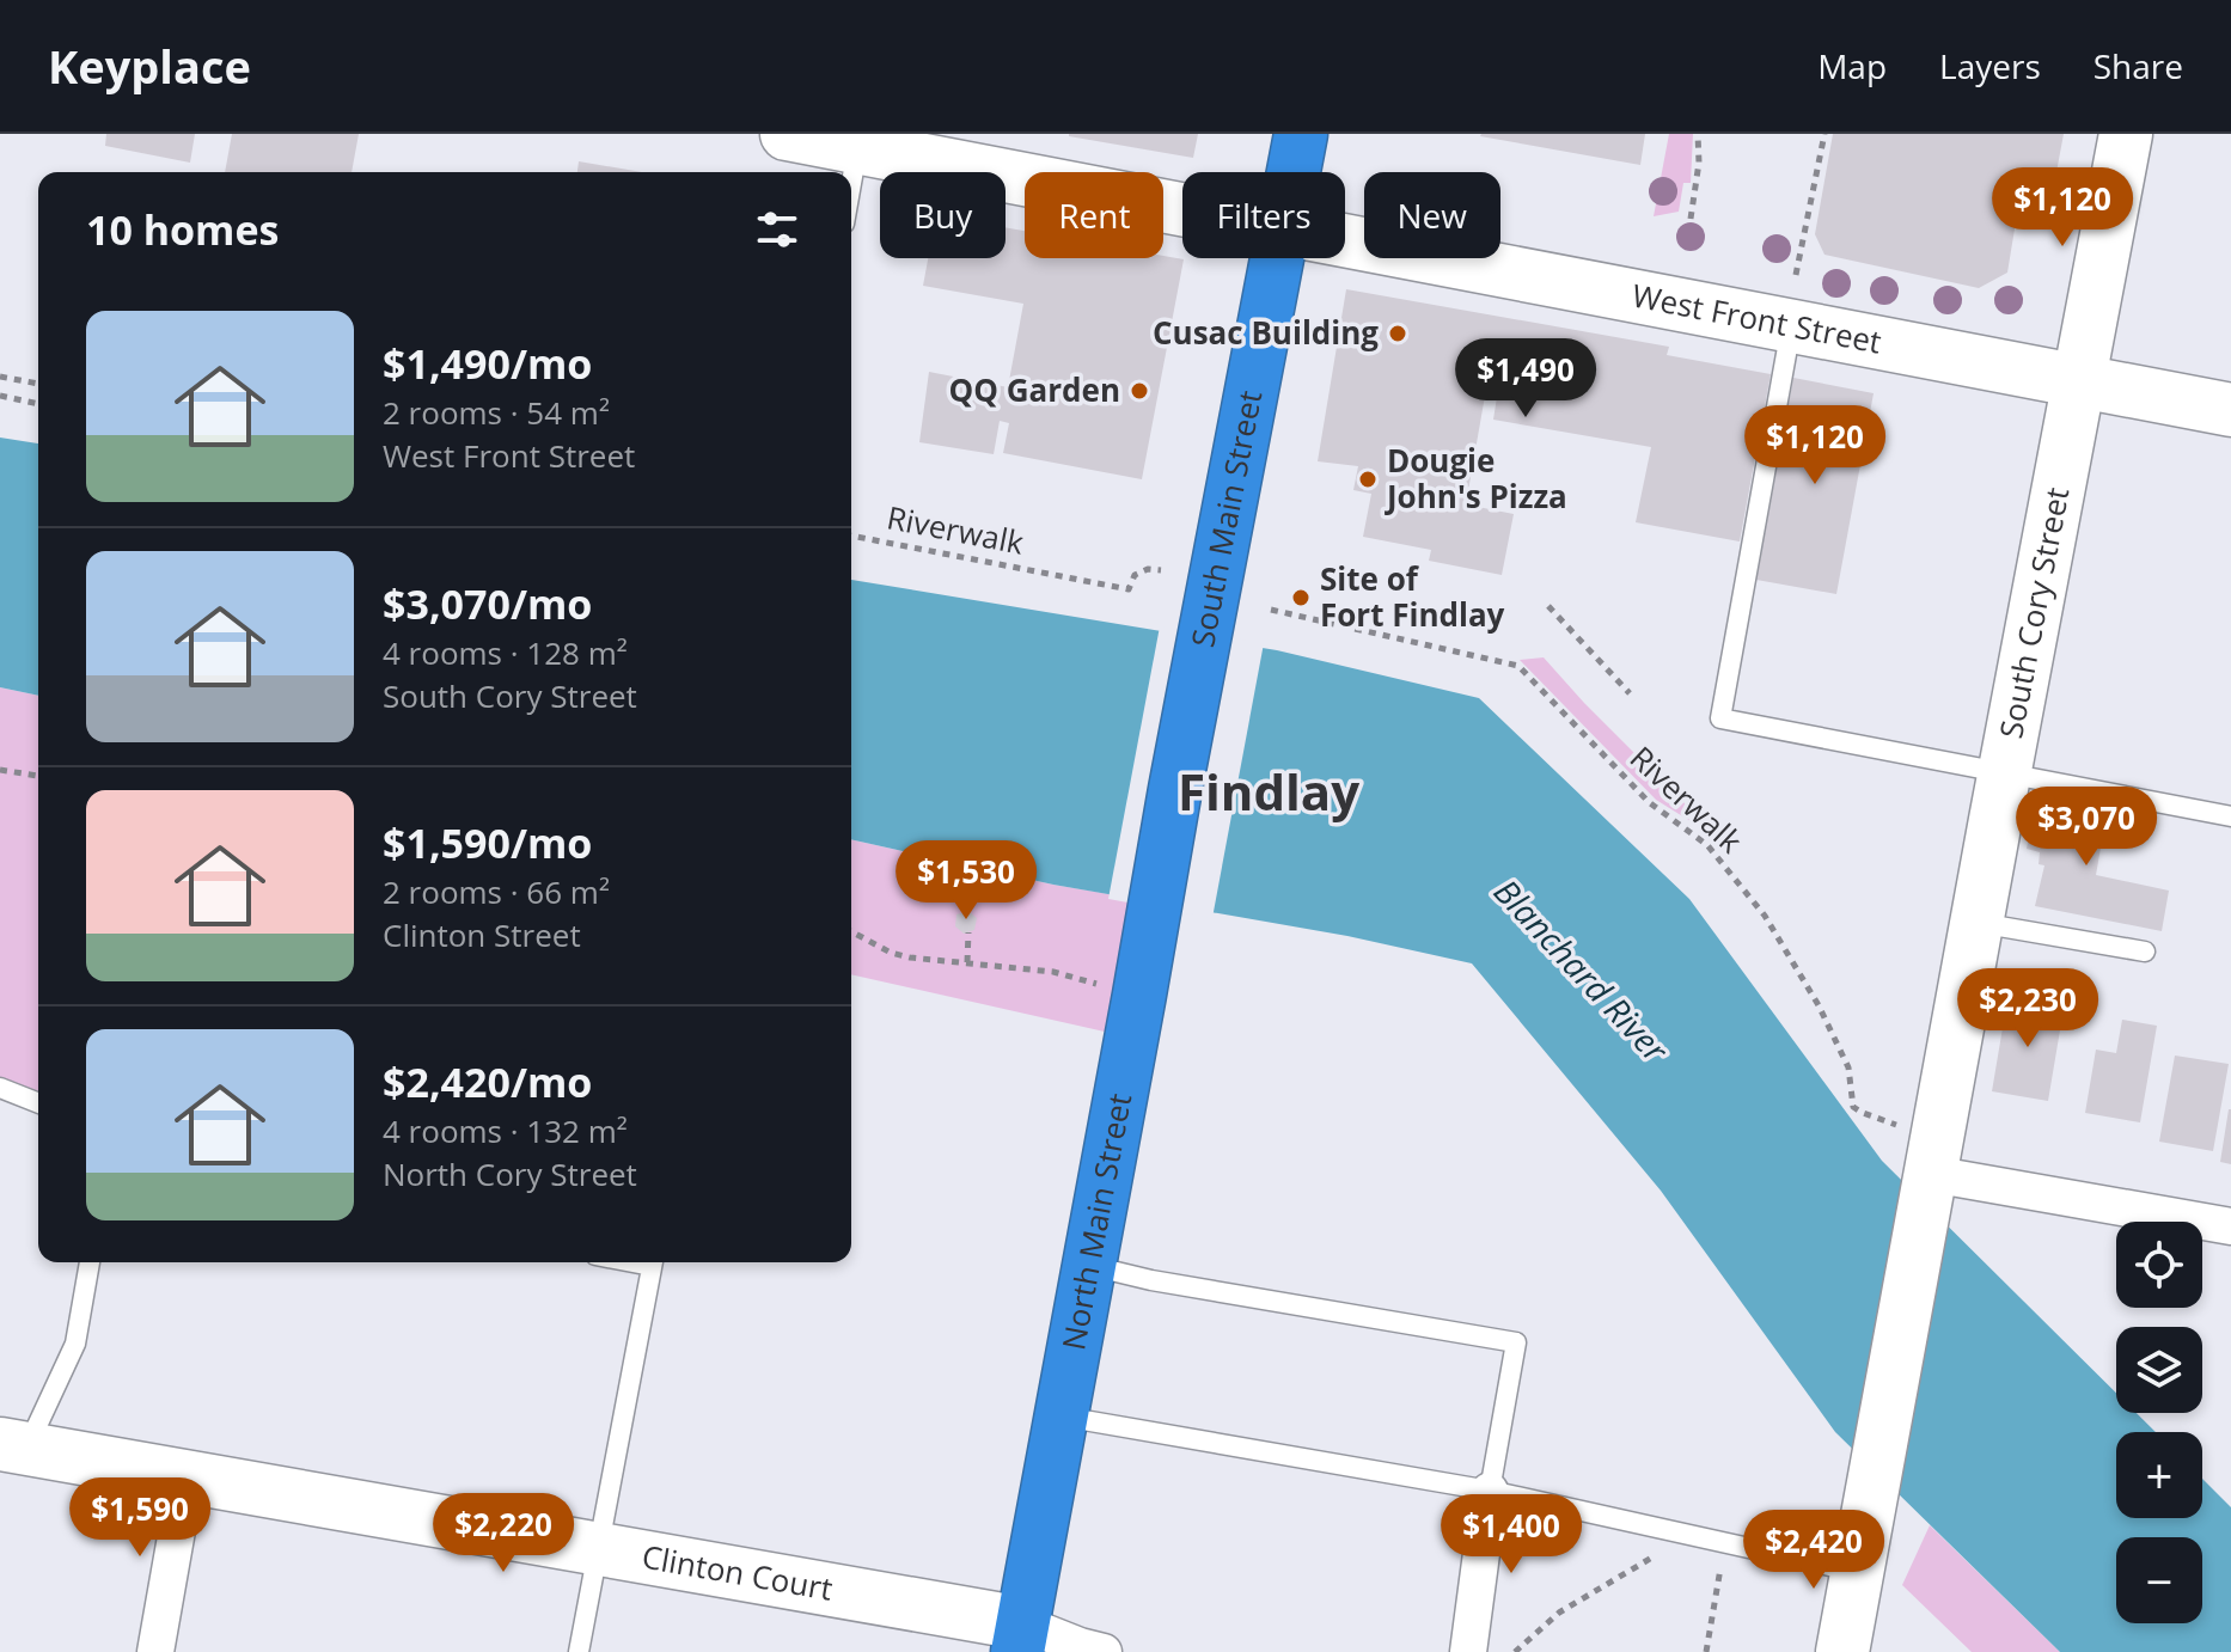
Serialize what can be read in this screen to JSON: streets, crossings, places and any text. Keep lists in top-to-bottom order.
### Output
{
  "streets": {
    "highway": ["South Main Street", "North Main Street"],
    "street": ["West Front Street", "South Cory Street", "Clinton Court"],
    "path": ["Riverwalk"]
  },
  "crossings": [
    ["West Front Street", "South Cory Street"],
    ["South Main Street", "North Main Street"],
    ["Riverwalk", "South Cory Street"],
    ["North Main Street", "Clinton Court"]
  ],
  "districts": ["Findlay"],
  "water": ["Blanchard River"],
  "places": [
    "Cusac Building",
    "QQ Garden",
    "Dougie John's Pizza",
    "Site of Fort Findlay"
  ],
  "page": {
    "header": "Keyplace",
    "nav": ["Map", "Layers", "Share"],
    "price": [
      "$1,120",
      "$1,490",
      "$1,120",
      "$3,070",
      "$1,530",
      "$2,230",
      "$1,590",
      "$2,220",
      "$1,400",
      "$2,420"
    ],
    "chip": [
      "Buy",
      "Rent",
      "Filters",
      "New"
    ],
    "heading": "10 homes",
    "list": [
      {
        "name": "$1,490/mo",
        "note": "2 rooms · 54 m² · West Front Street"
      },
      {
        "name": "$3,070/mo",
        "note": "4 rooms · 128 m² · South Cory Street"
      },
      {
        "name": "$1,590/mo",
        "note": "2 rooms · 66 m² · Clinton Street"
      },
      {
        "name": "$2,420/mo",
        "note": "4 rooms · 132 m² · North Cory Street"
      }
    ],
    "map_buttons": ["+", "−"]
  }
}
